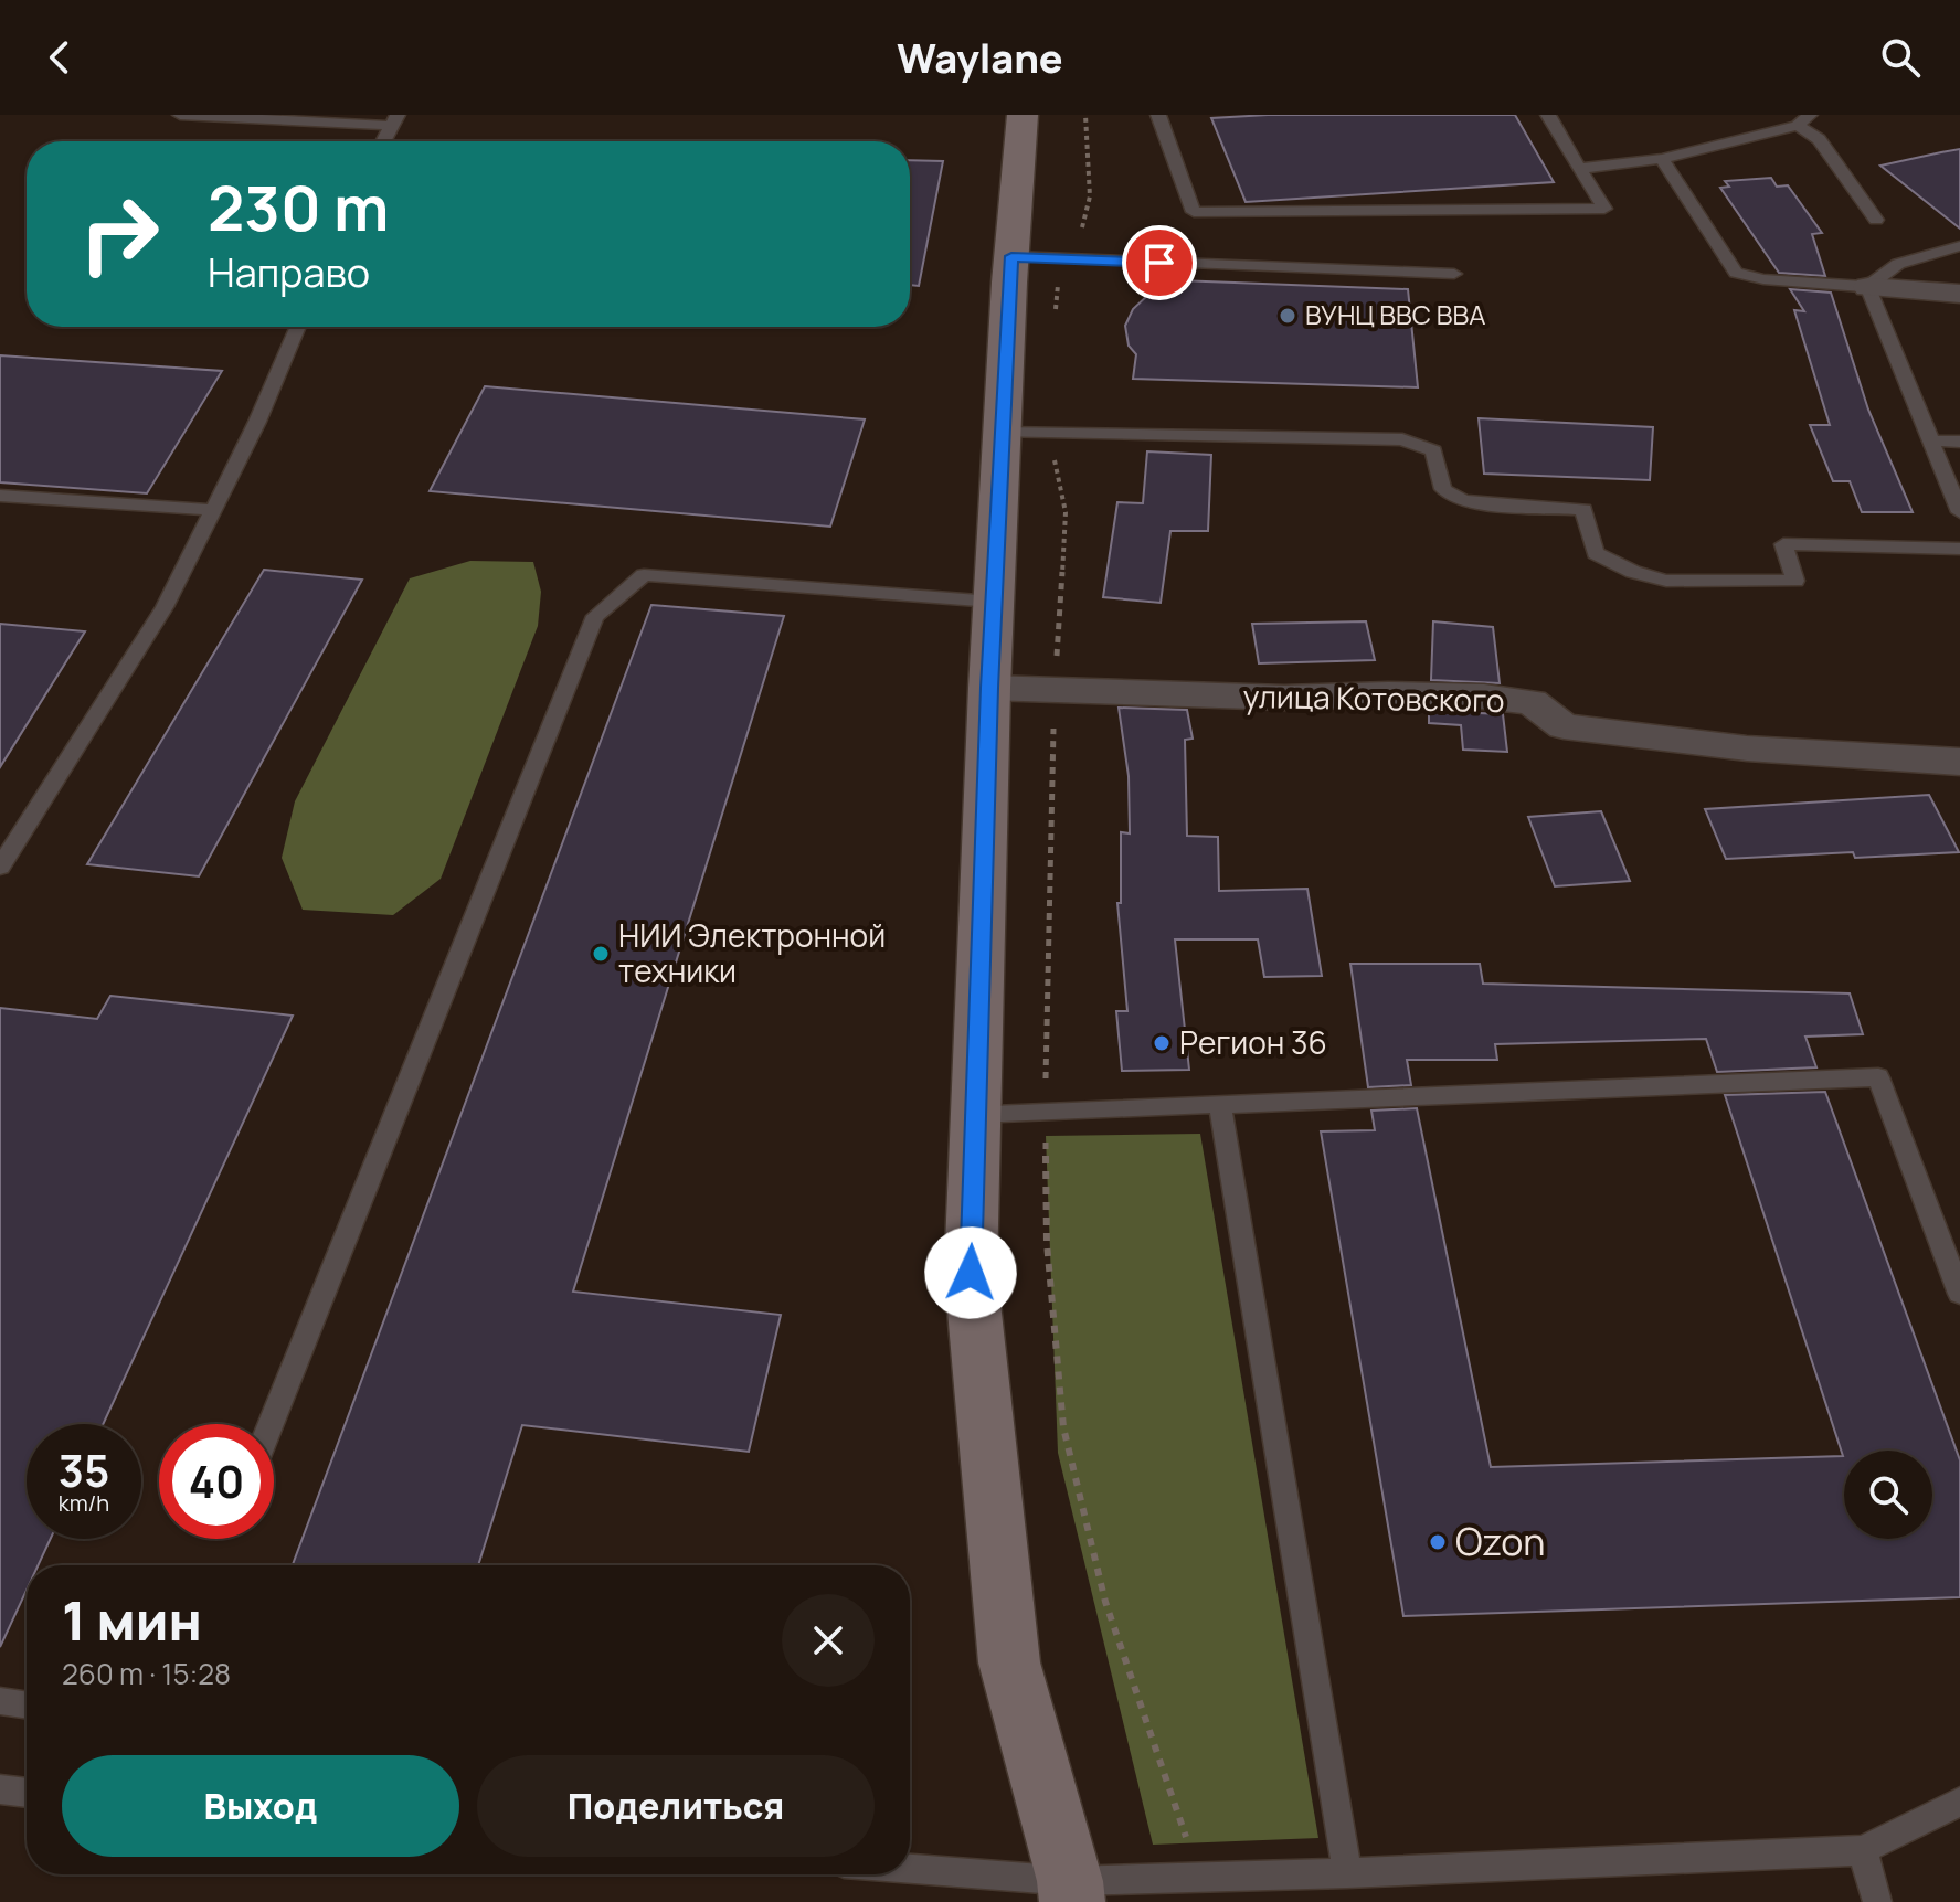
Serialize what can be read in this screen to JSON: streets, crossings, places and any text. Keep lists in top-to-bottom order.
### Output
{
  "streets": {
    "street": ["улица Котовского"]
  },
  "places": [
    "ВУНЦ ВВС ВВА",
    "НИИ Электронной техники",
    "Регион 36",
    "Ozon"
  ],
  "page": {
    "header": "Waylane",
    "turn": ["230 m", "Направо"],
    "speed": "35 km/h",
    "limit": "40",
    "heading": ["1 мин", "260 m · 15:28"],
    "buttons": ["Выход", "Поделиться"]
  }
}
